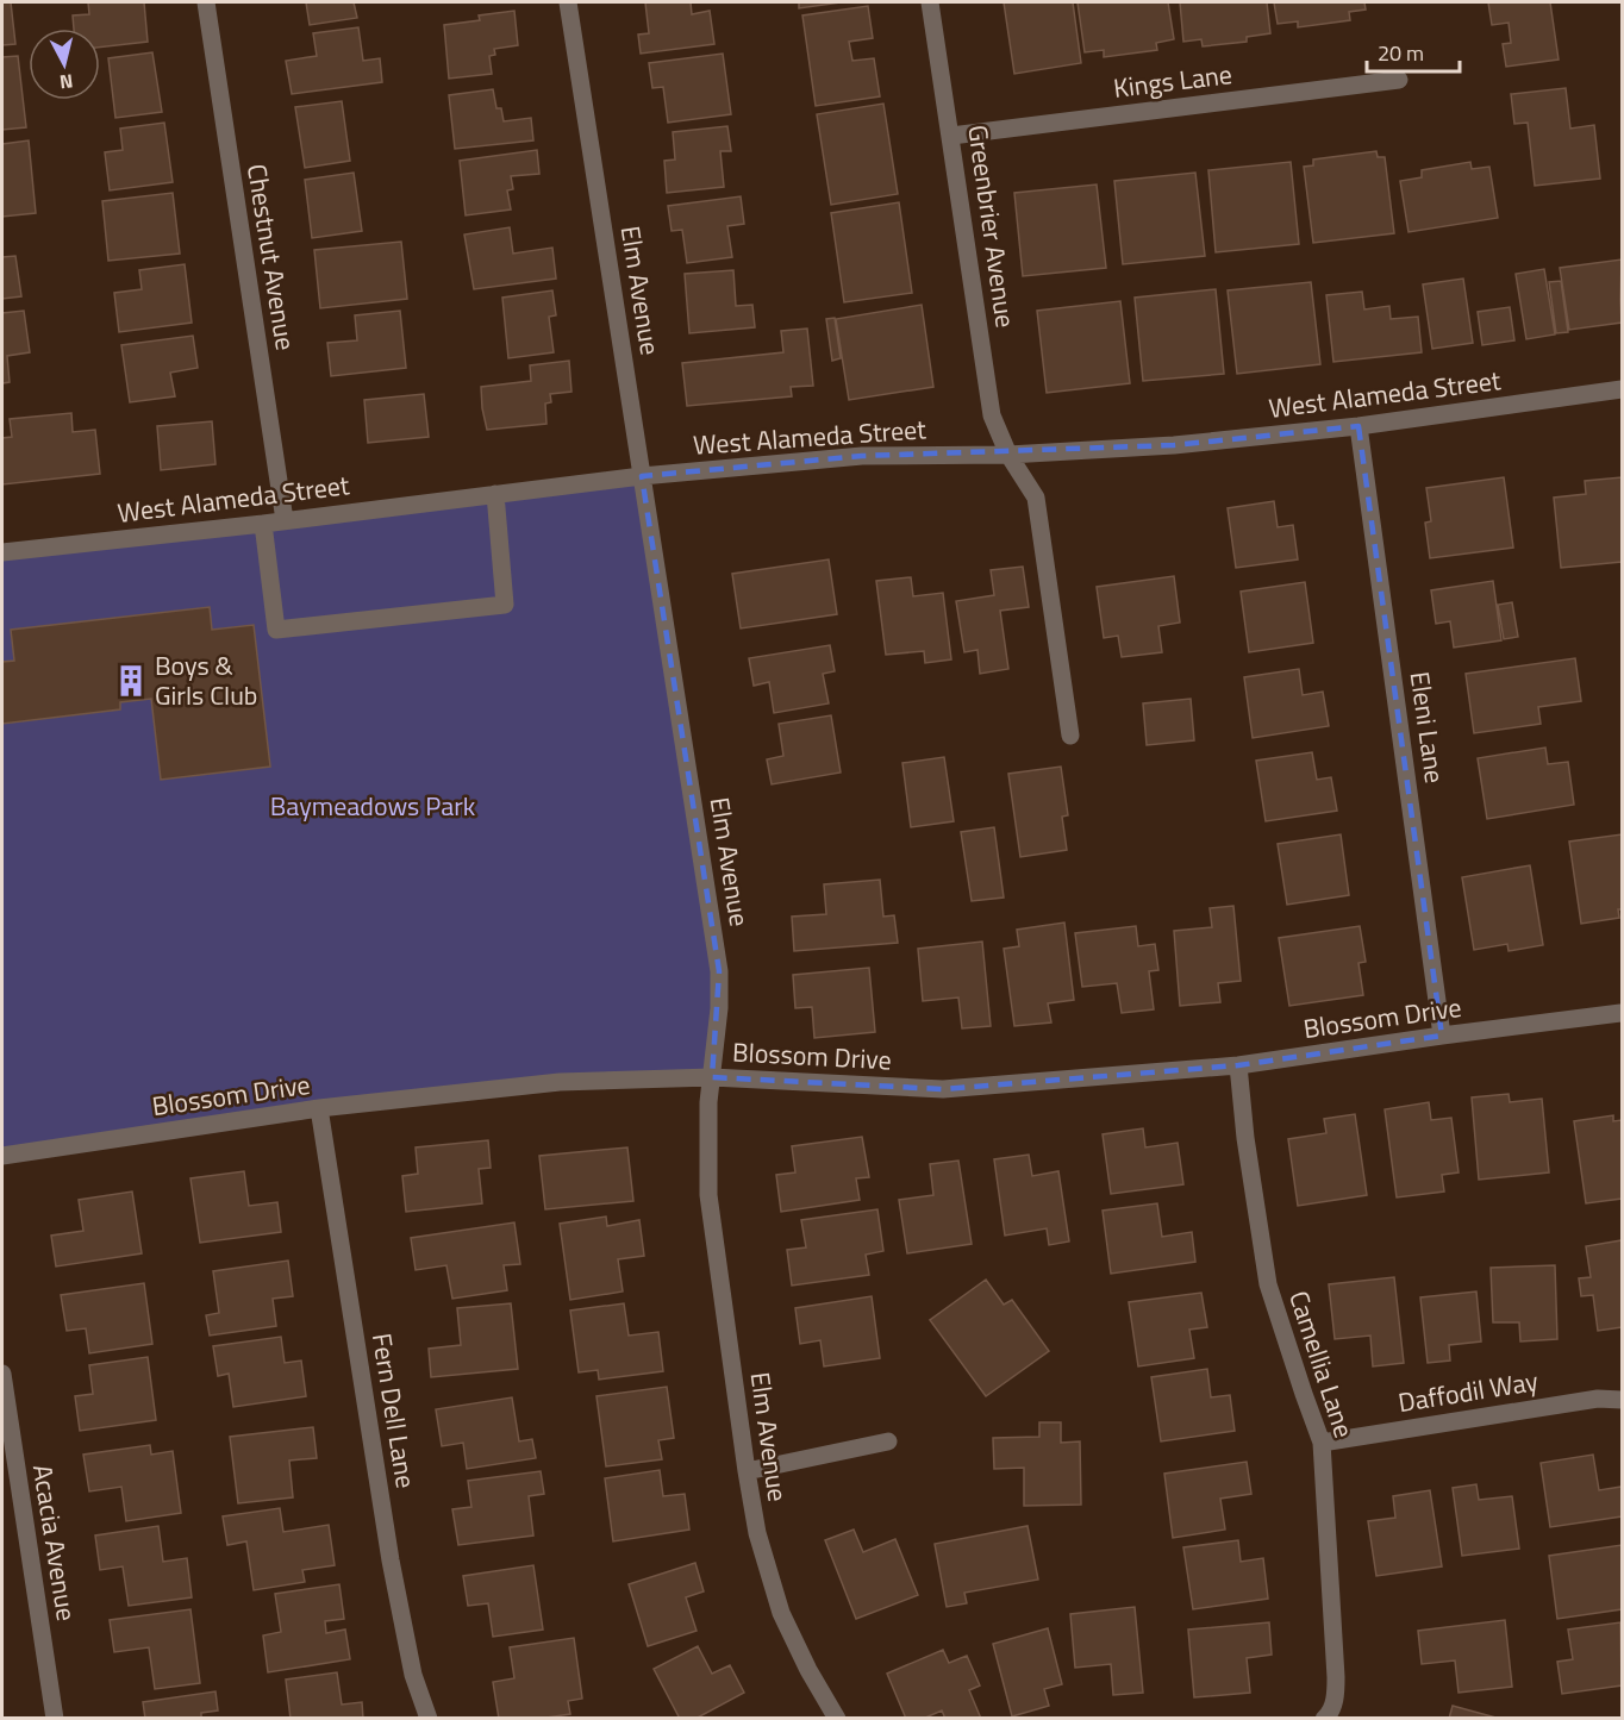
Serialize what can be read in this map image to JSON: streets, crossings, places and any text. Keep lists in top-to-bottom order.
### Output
{
  "streets": {
    "street": [
      "Kings Lane",
      "Greenbrier Avenue",
      "Chestnut Avenue",
      "Elm Avenue",
      "West Alameda Street",
      "Eleni Lane",
      "Blossom Drive",
      "Camellia Lane",
      "Daffodil Way",
      "Fern Dell Lane",
      "Acacia Avenue"
    ]
  },
  "crossings": [
    ["Kings Lane", "Greenbrier Avenue"],
    ["Greenbrier Avenue", "West Alameda Street"],
    ["Chestnut Avenue", "West Alameda Street"],
    ["Elm Avenue", "West Alameda Street"],
    ["Elm Avenue", "Blossom Drive"],
    ["West Alameda Street", "Eleni Lane"],
    ["Eleni Lane", "Blossom Drive"],
    ["Blossom Drive", "Camellia Lane"],
    ["Blossom Drive", "Fern Dell Lane"],
    ["Camellia Lane", "Daffodil Way"]
  ],
  "parks": ["Baymeadows Park"],
  "places": {
    "building": ["Boys & Girls Club"]
  },
  "scale_bar": "20 m",
  "north": "bottom"
}
